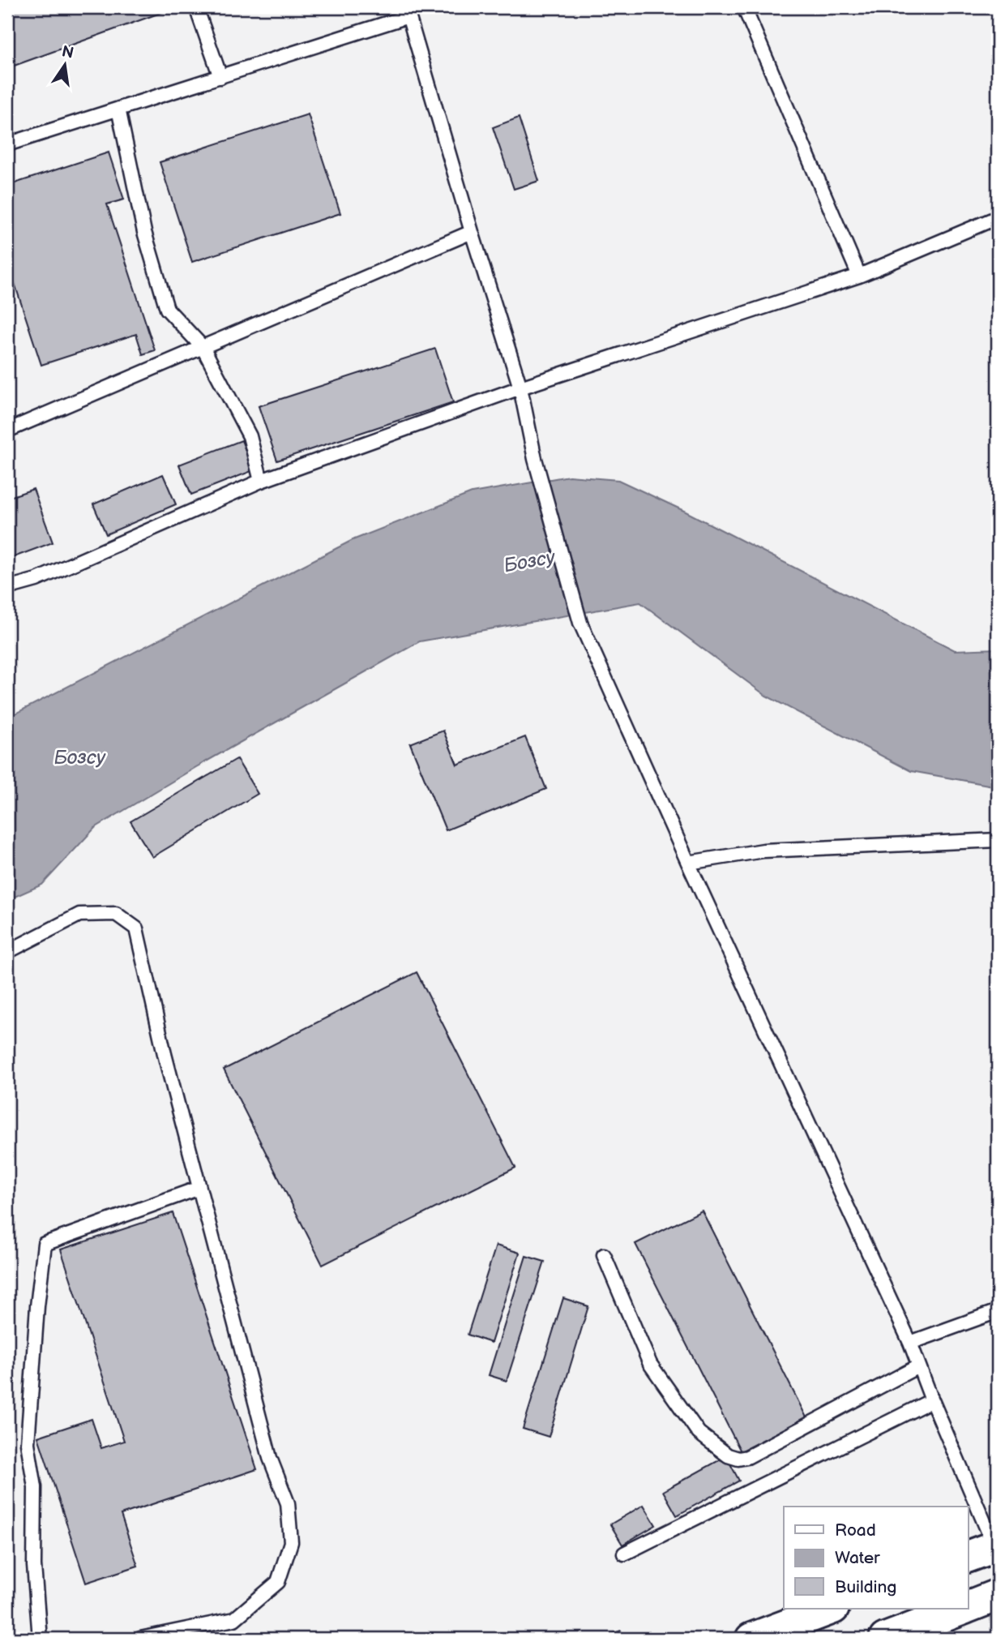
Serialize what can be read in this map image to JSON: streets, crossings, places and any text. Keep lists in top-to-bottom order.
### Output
{
  "water": ["Бозсу"],
  "legend": ["Road", "Water", "Building"],
  "north": "top"
}
